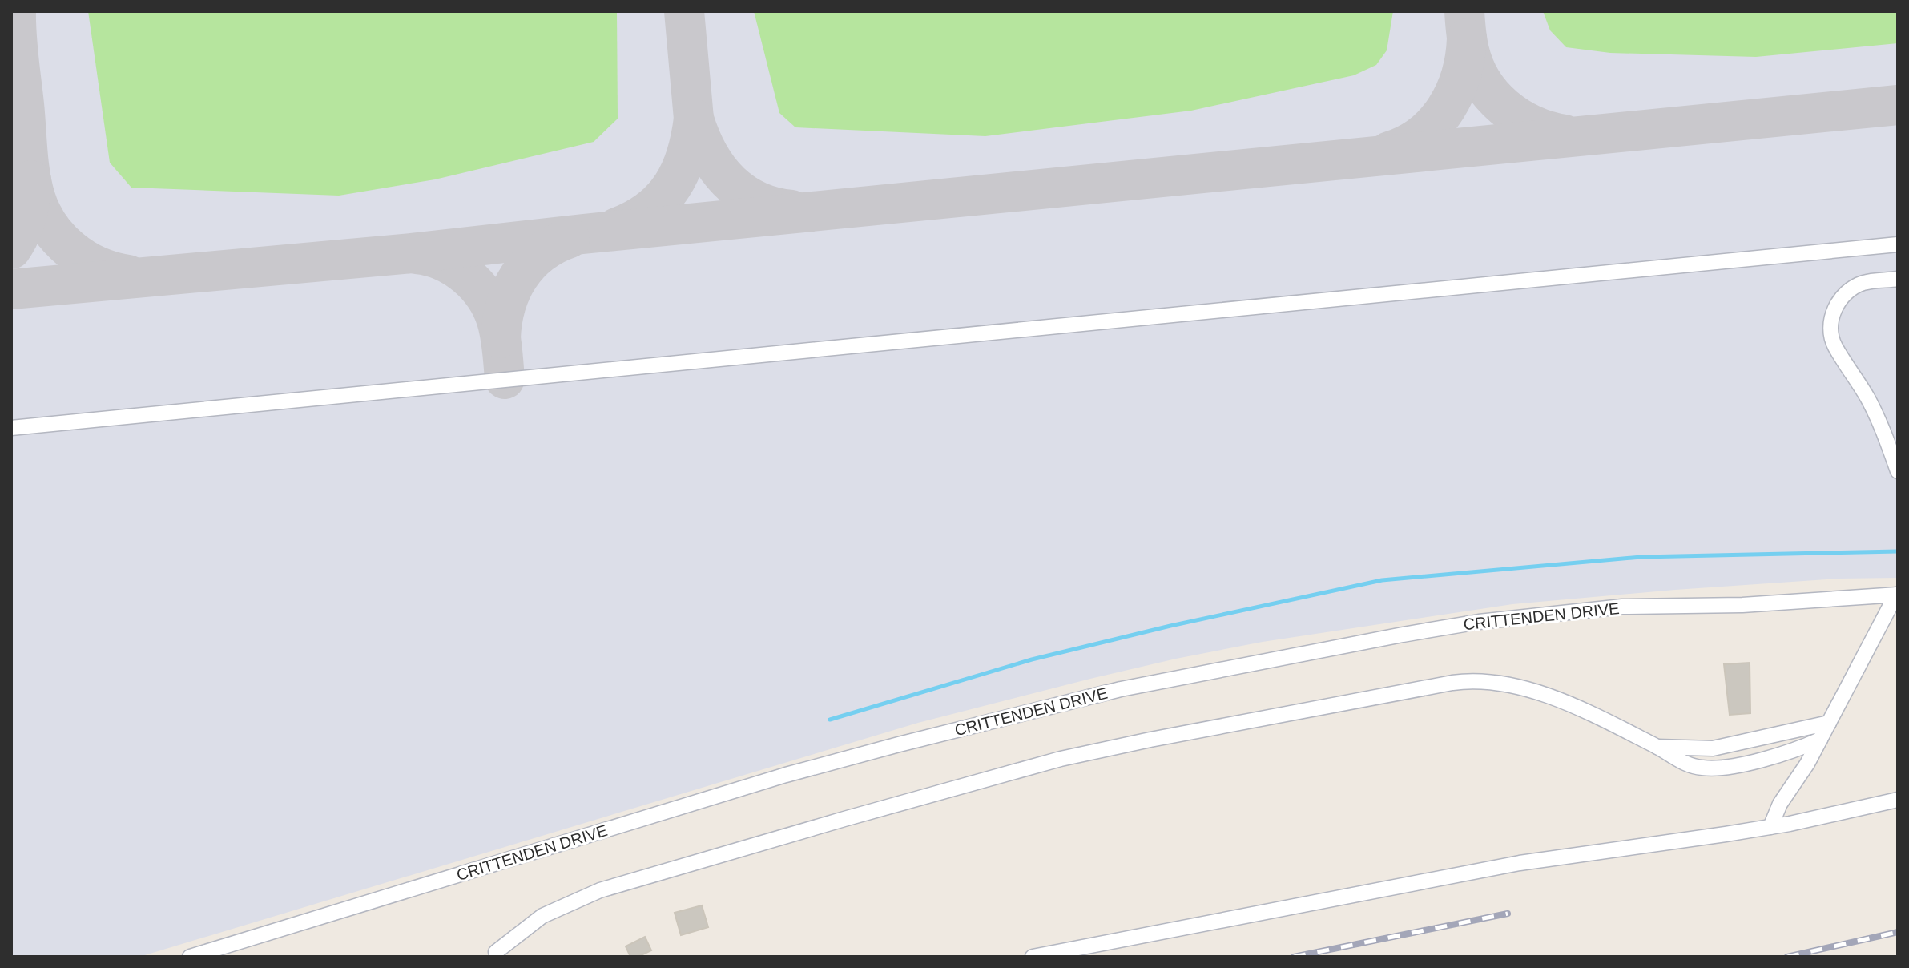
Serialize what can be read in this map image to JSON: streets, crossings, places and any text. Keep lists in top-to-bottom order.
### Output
{
  "streets": {
    "street": ["CRITTENDEN DRIVE"]
  }
}
